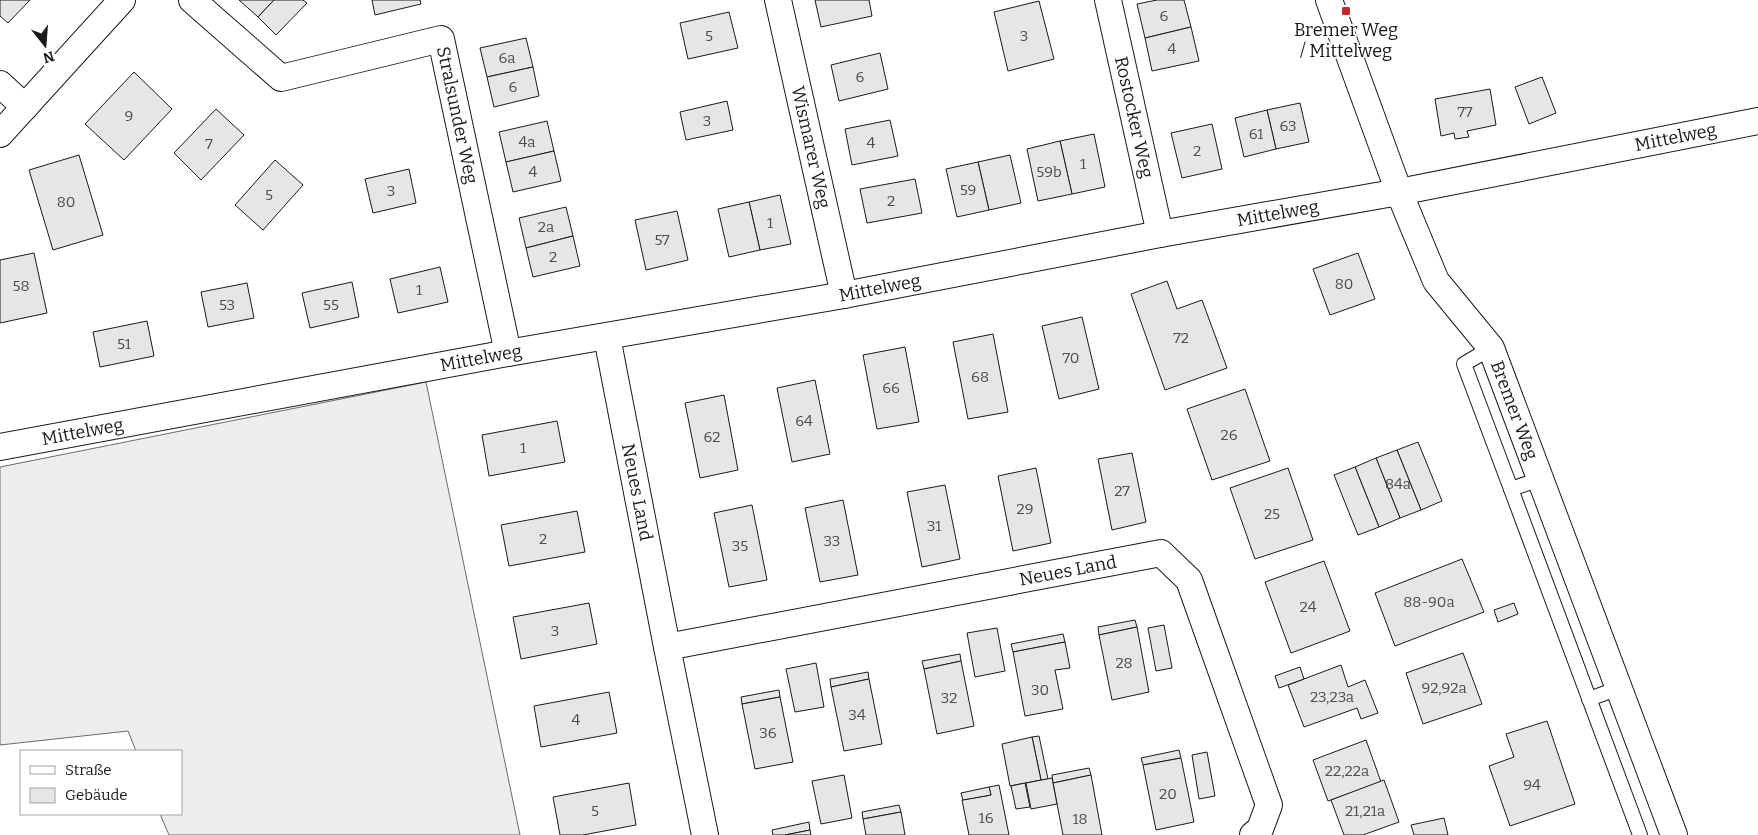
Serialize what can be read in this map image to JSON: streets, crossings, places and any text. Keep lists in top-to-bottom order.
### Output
{
  "streets": {
    "street": [
      "Stralsunder Weg",
      "Rostocker Weg",
      "Mittelweg",
      "Wismarer Weg",
      "Bremer Weg",
      "Neues Land"
    ]
  },
  "crossings": [
    ["Stralsunder Weg", "Mittelweg"],
    ["Rostocker Weg", "Mittelweg"],
    ["Mittelweg", "Wismarer Weg"],
    ["Mittelweg", "Bremer Weg"],
    ["Mittelweg", "Neues Land"]
  ],
  "places": {
    "transit": ["Bremer Weg / Mittelweg"]
  },
  "house_numbers": [
    "6",
    "5",
    "3",
    "4",
    "6a",
    "6",
    "6",
    "77",
    "9",
    "3",
    "63",
    "61",
    "4a",
    "4",
    "7",
    "2",
    "1",
    "4",
    "59b",
    "59",
    "3",
    "5",
    "2",
    "80",
    "1",
    "2a",
    "57",
    "2",
    "80",
    "58",
    "1",
    "53",
    "55",
    "72",
    "51",
    "70",
    "68",
    "66",
    "64",
    "26",
    "62",
    "1",
    "84a",
    "27",
    "29",
    "25",
    "31",
    "2",
    "33",
    "35",
    "88-90a",
    "24",
    "3",
    "28",
    "92,92a",
    "30",
    "23,23a",
    "32",
    "34",
    "4",
    "36",
    "22,22a",
    "94",
    "20",
    "5",
    "21,21a",
    "16",
    "18"
  ],
  "legend": ["Straße", "Gebäude"],
  "north": "bottom"
}
